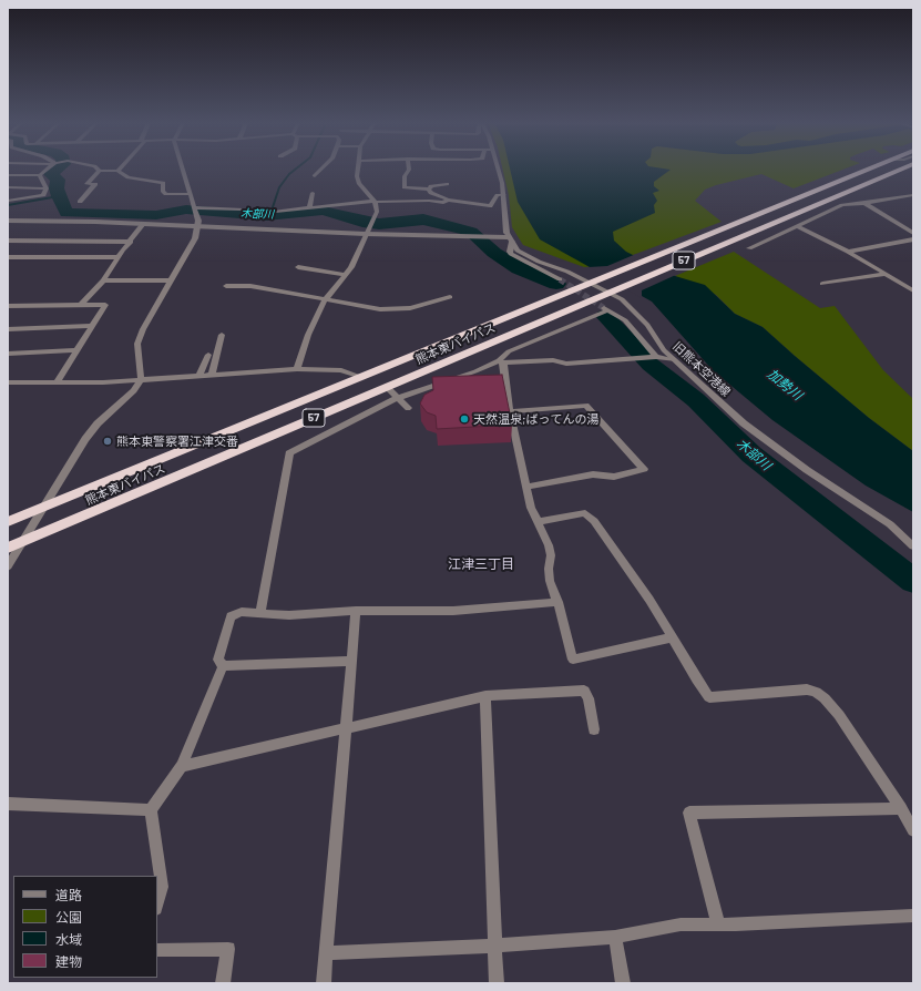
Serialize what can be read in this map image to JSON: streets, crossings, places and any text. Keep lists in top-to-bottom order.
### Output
{
  "streets": {
    "highway": ["57", "熊本東バイパス"],
    "street": ["旧熊本空港線"]
  },
  "crossings": [
    ["熊本東バイパス", "旧熊本空港線"]
  ],
  "districts": ["江津三丁目"],
  "water": ["木部川", "加勢川"],
  "places": ["天然温泉;ばってんの湯", "熊本東警察署江津交番"],
  "legend": [
    "道路",
    "公園",
    "水域",
    "建物"
  ]
}
